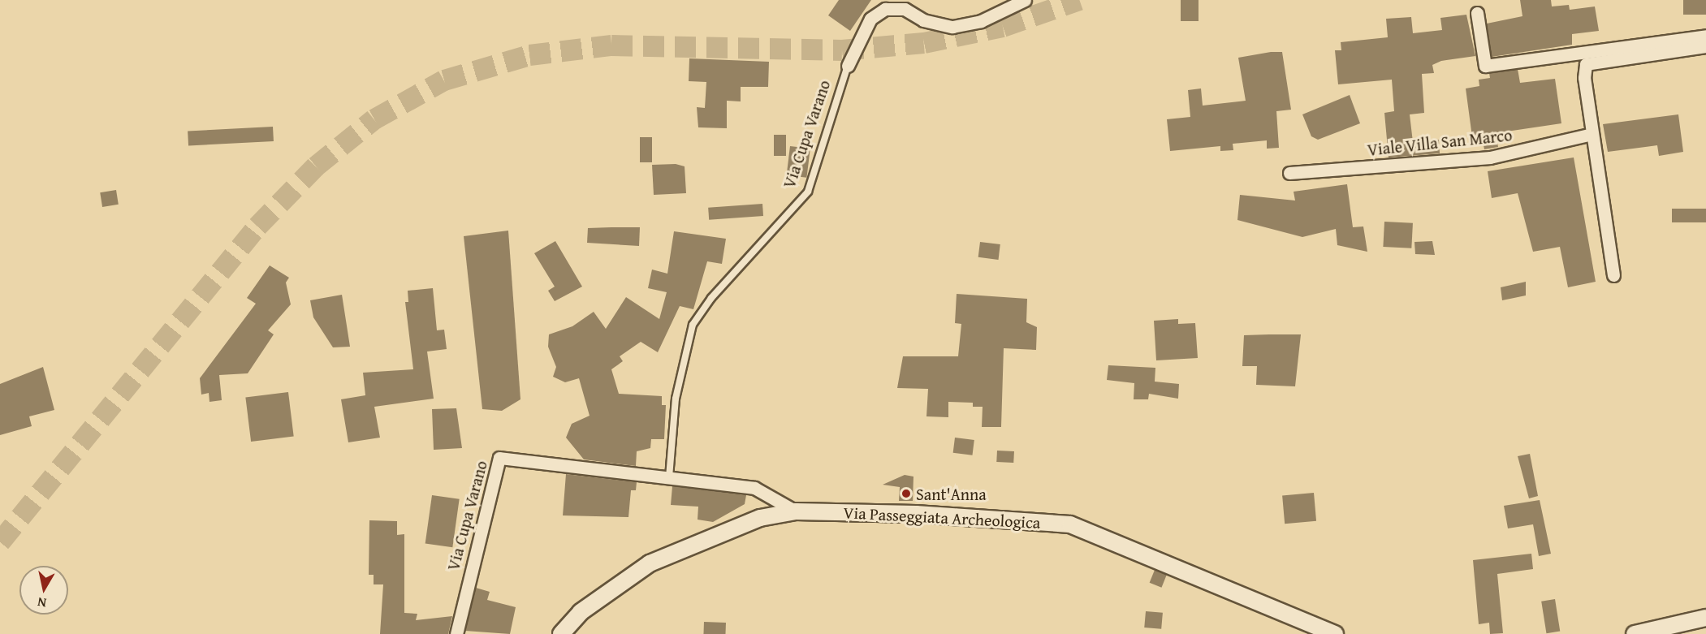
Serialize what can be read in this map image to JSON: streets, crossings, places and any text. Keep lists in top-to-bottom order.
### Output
{
  "streets": {
    "street": ["Via Cupa Varano", "Viale Villa San Marco", "Via Passeggiata Archeologica"]
  },
  "crossings": [
    ["Via Cupa Varano", "Via Passeggiata Archeologica"]
  ],
  "places": ["Sant'Anna"],
  "north": "bottom"
}
